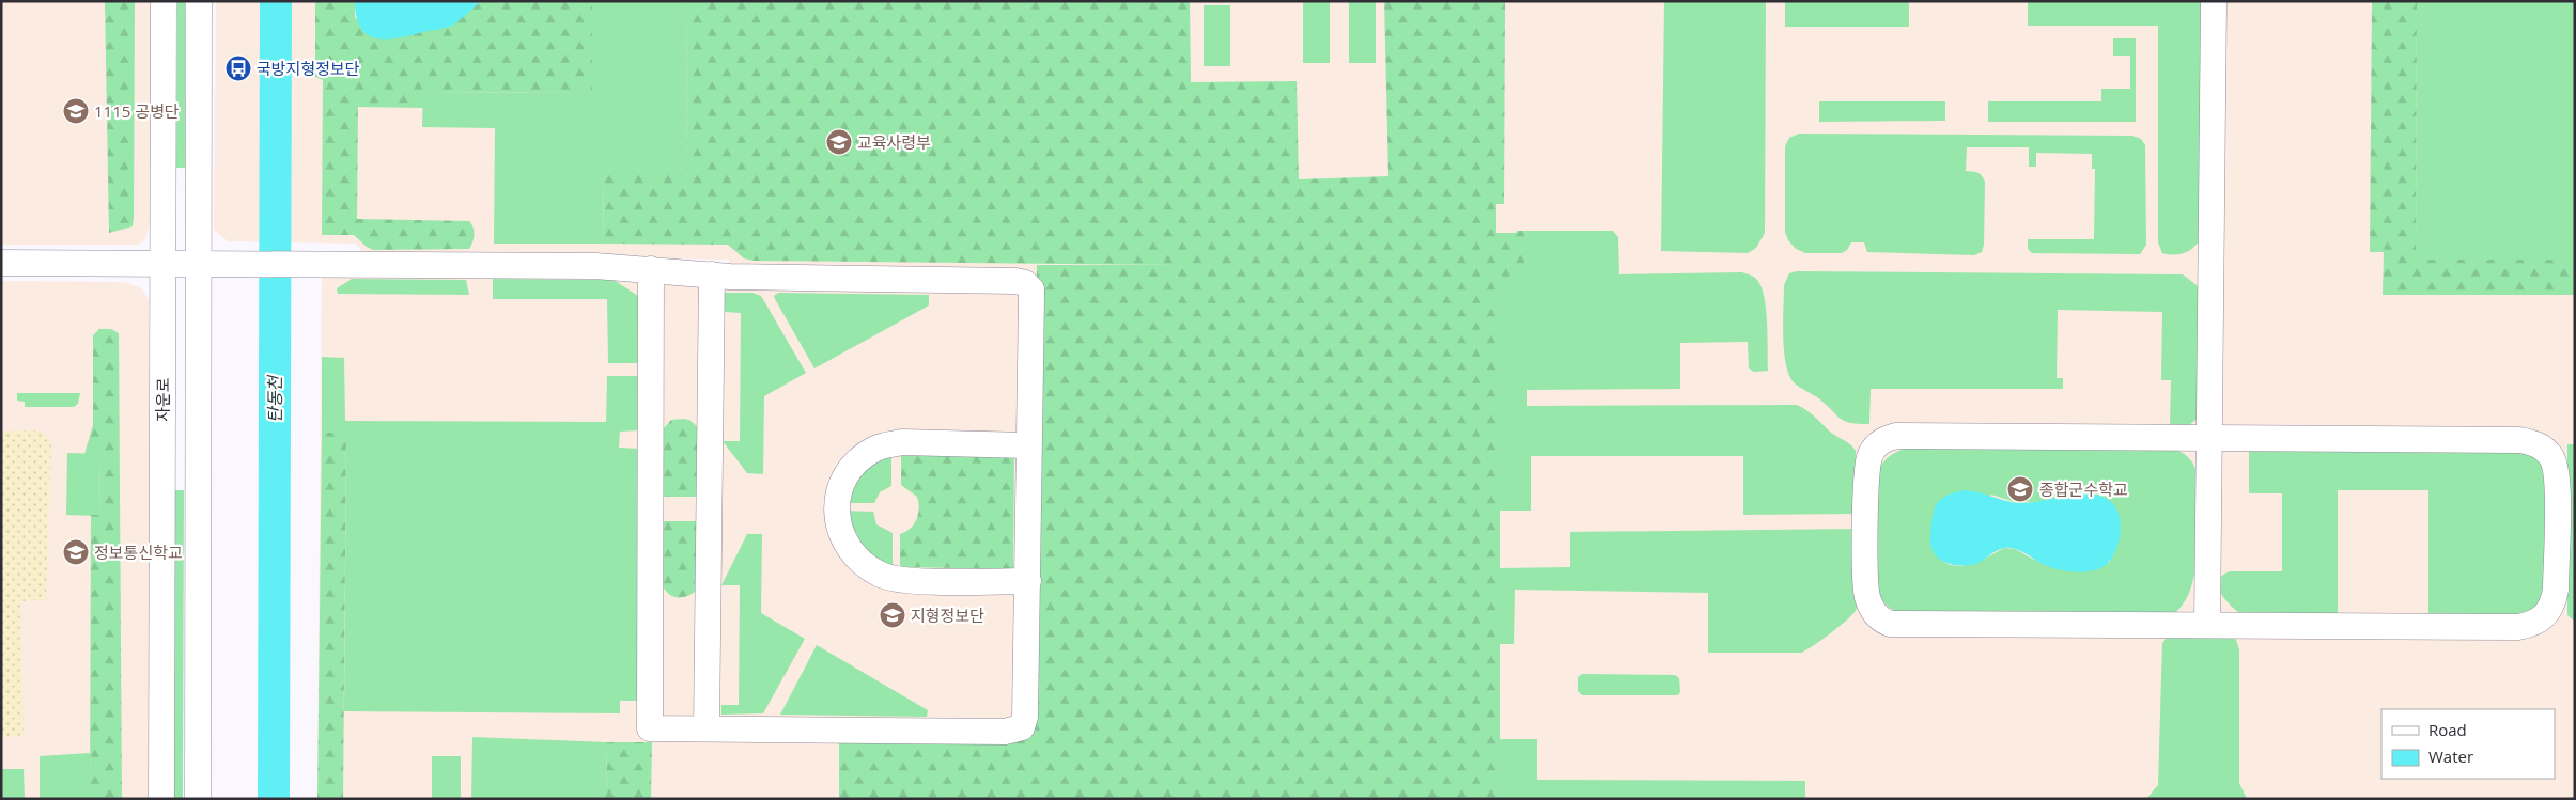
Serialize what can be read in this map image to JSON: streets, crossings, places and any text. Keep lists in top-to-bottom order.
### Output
{
  "streets": {
    "street": ["자운로"]
  },
  "water": ["탄동천"],
  "places": {
    "bus stop": ["국방지형정보단"],
    "school or university": [
      "1115 공병단",
      "교육사령부",
      "종합군수학교",
      "정보통신학교",
      "지형정보단"
    ]
  },
  "legend": ["Road", "Water"]
}
